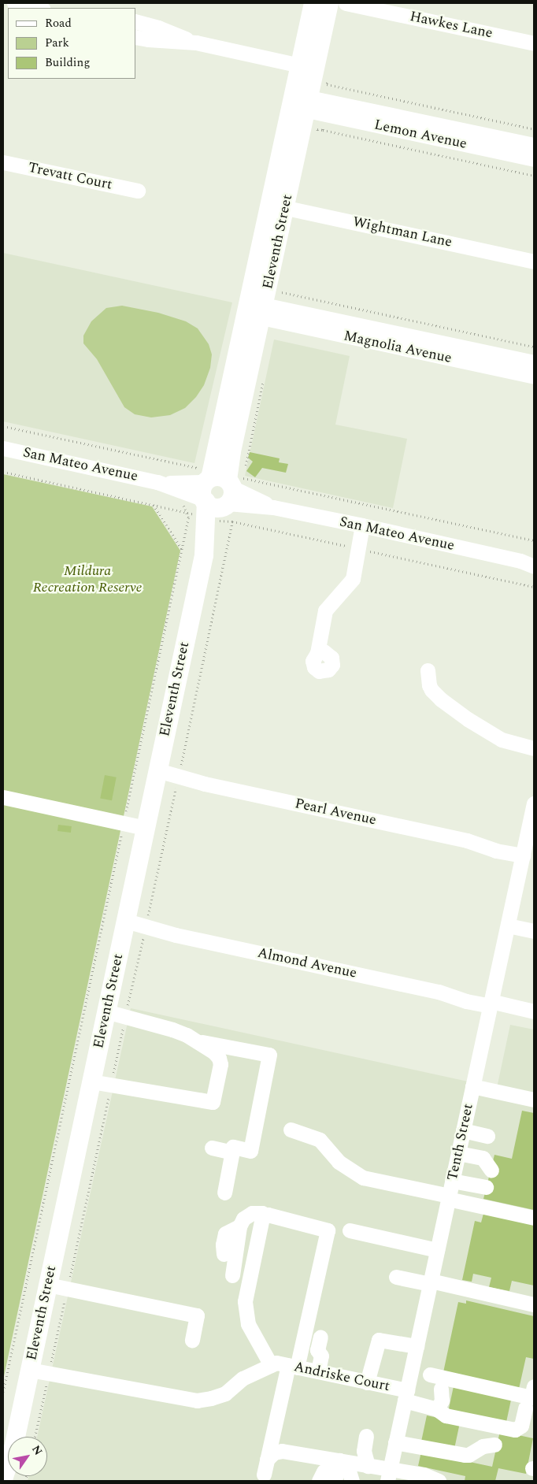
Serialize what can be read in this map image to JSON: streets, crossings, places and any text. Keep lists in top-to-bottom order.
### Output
{
  "streets": {
    "main road": ["Eleventh Street"],
    "street": [
      "Hawkes Lane",
      "Lemon Avenue",
      "Trevatt Court",
      "Wightman Lane",
      "Magnolia Avenue",
      "San Mateo Avenue",
      "Pearl Avenue",
      "Almond Avenue",
      "Tenth Street",
      "Andriske Court"
    ]
  },
  "crossings": [
    ["Lemon Avenue", "Eleventh Street"],
    ["Wightman Lane", "Eleventh Street"],
    ["Eleventh Street", "Magnolia Avenue"],
    ["Eleventh Street", "San Mateo Avenue"],
    ["Eleventh Street", "Pearl Avenue"],
    ["Eleventh Street", "Almond Avenue"],
    ["Pearl Avenue", "Tenth Street"],
    ["Almond Avenue", "Tenth Street"],
    ["Tenth Street", "Andriske Court"]
  ],
  "parks": ["Mildura Recreation Reserve"],
  "legend": ["Road", "Park", "Building"],
  "north": "top right"
}
